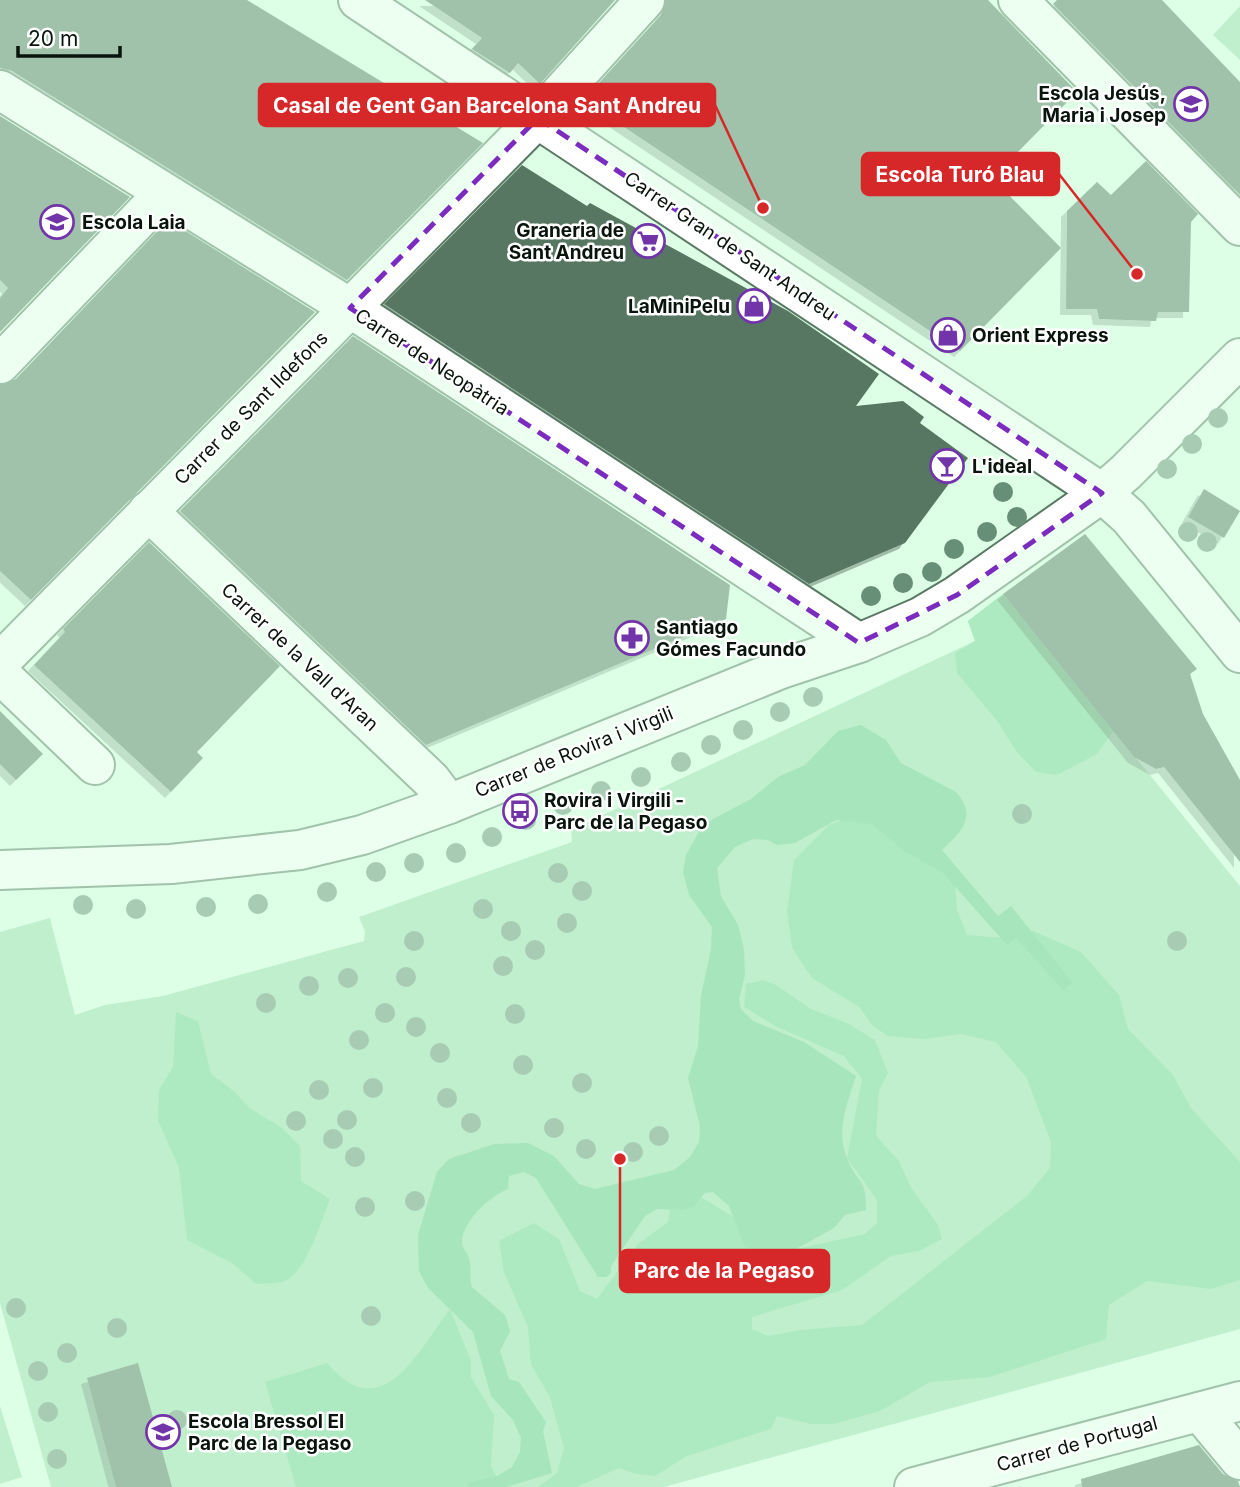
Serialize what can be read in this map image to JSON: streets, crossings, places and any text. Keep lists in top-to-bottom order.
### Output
{
  "streets": {
    "street": [
      "Carrer Gran de Sant Andreu",
      "Carrer de Neopàtria",
      "Carrer de Sant Ildefons",
      "Carrer de la Vall d'Aran",
      "Carrer de Rovira i Virgili",
      "Carrer de Portugal"
    ]
  },
  "crossings": [
    ["Carrer Gran de Sant Andreu", "Carrer de Sant Ildefons"],
    ["Carrer Gran de Sant Andreu", "Carrer de Rovira i Virgili"],
    ["Carrer de Neopàtria", "Carrer de Sant Ildefons"],
    ["Carrer de Neopàtria", "Carrer de Rovira i Virgili"],
    ["Carrer de Sant Ildefons", "Carrer de la Vall d'Aran"],
    ["Carrer de la Vall d'Aran", "Carrer de Rovira i Virgili"]
  ],
  "places": {
    "school or university": ["Escola Jesús, Maria i Josep", "Escola Laia", "Escola Bressol El Parc de la Pegaso"],
    "other": ["Casal de Gent Gan Barcelona Sant Andreu", "Escola Turó Blau", "Parc de la Pegaso"],
    "supermarket": ["Graneria de Sant Andreu"],
    "shop": ["LaMiniPelu", "Orient Express"],
    "bar": ["L'ideal"],
    "pharmacy": ["Santiago Gómes Facundo"],
    "bus stop": ["Rovira i Virgili - Parc de la Pegaso"]
  },
  "scale_bar": "20 m"
}
